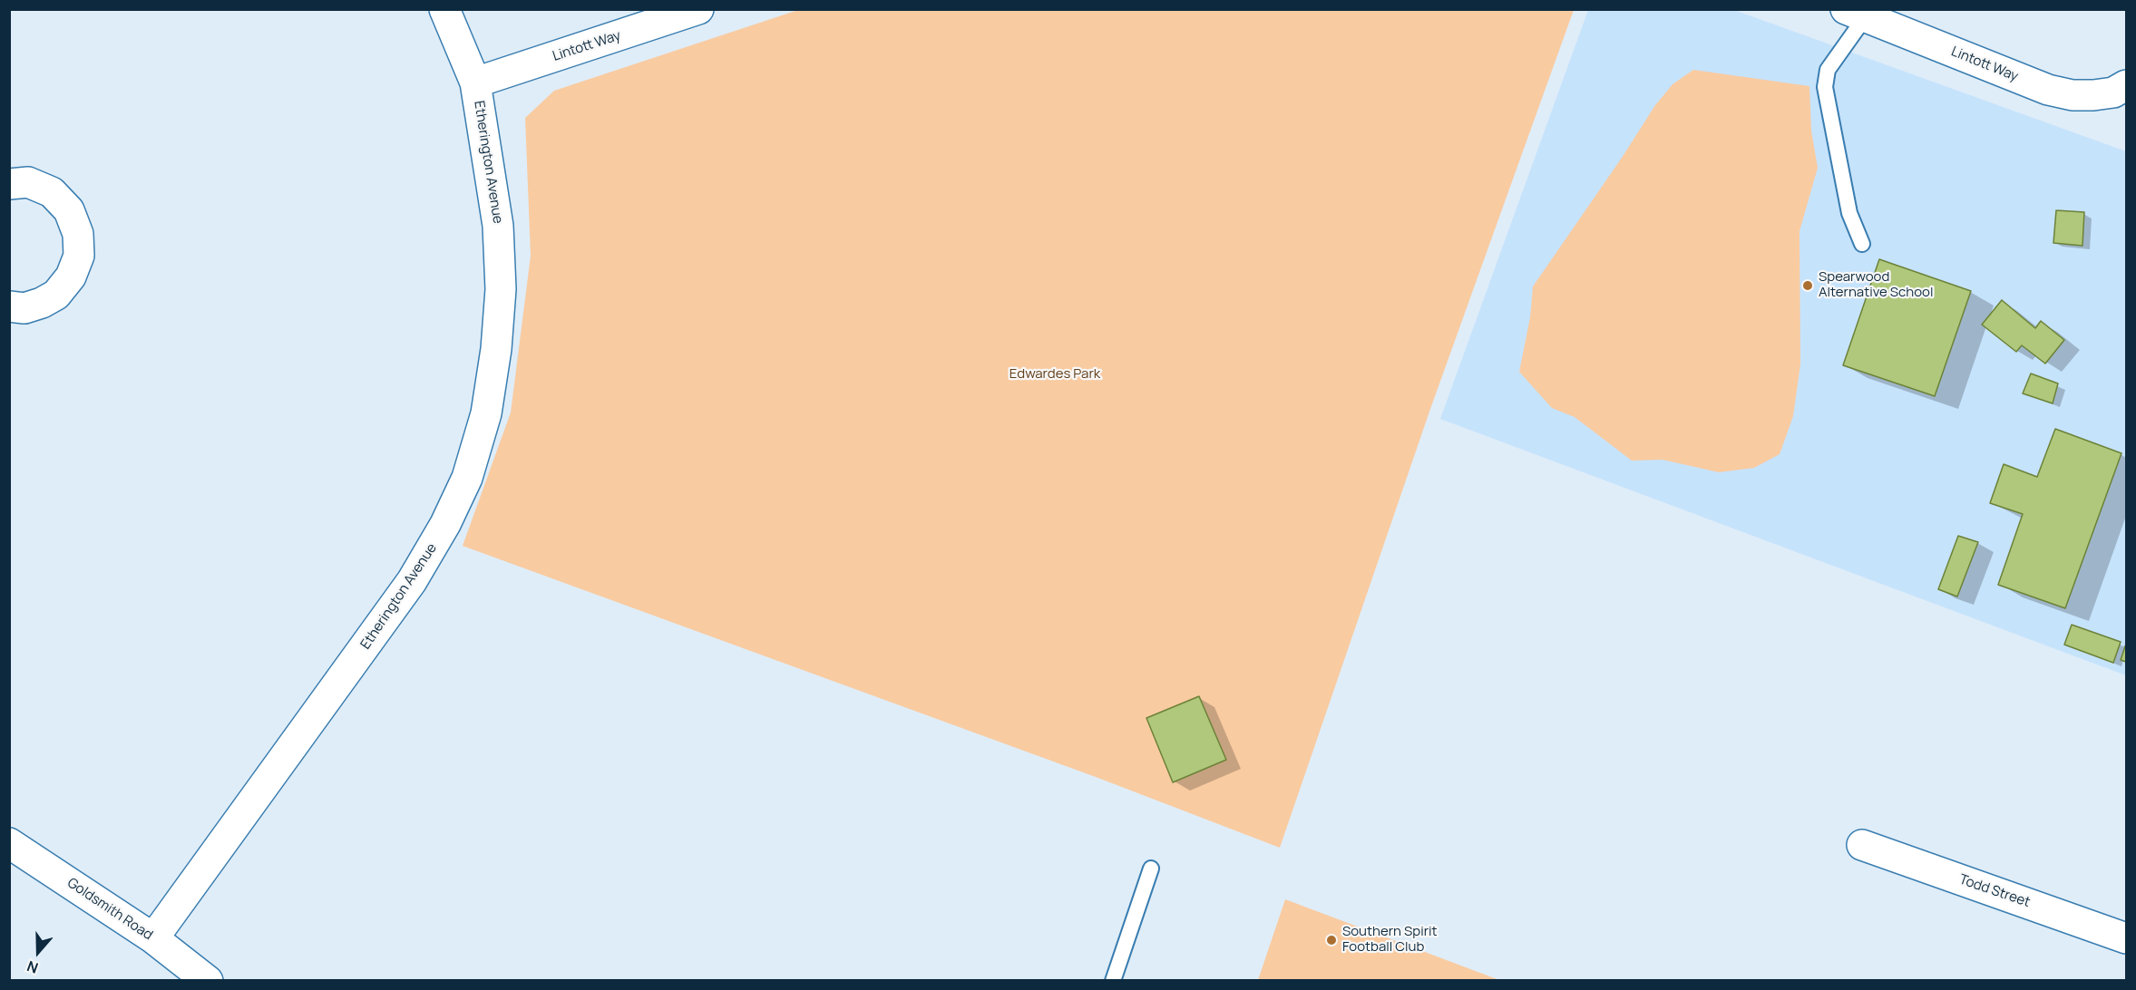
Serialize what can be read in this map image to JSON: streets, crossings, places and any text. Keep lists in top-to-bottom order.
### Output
{
  "streets": {
    "street": [
      "Lintott Way",
      "Etherington Avenue",
      "Todd Street",
      "Goldsmith Road"
    ]
  },
  "crossings": [
    ["Lintott Way", "Etherington Avenue"],
    ["Etherington Avenue", "Goldsmith Road"]
  ],
  "parks": ["Edwardes Park"],
  "places": ["Spearwood Alternative School", "Southern Spirit Football Club"],
  "north": "bottom"
}
